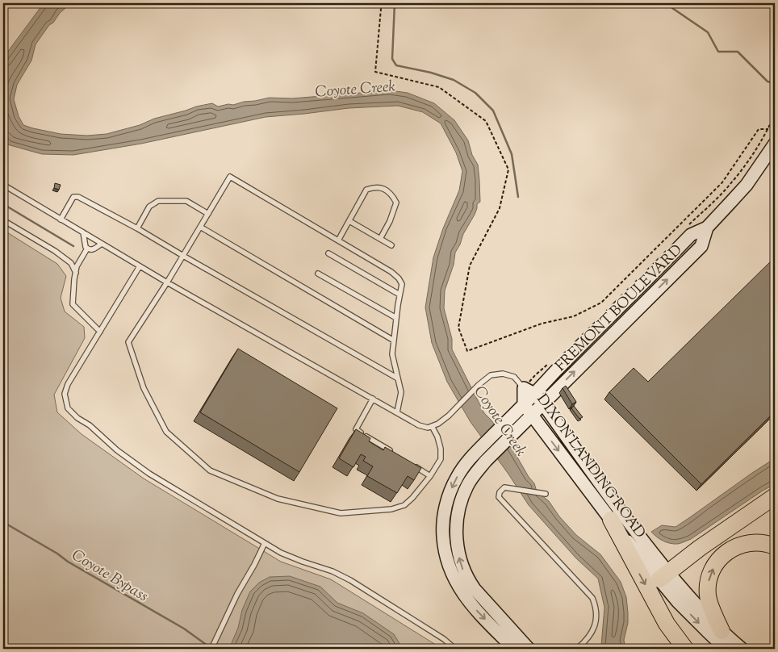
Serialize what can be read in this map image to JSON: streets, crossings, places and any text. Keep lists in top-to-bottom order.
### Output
{
  "streets": {
    "main road": ["FREMONT BOULEVARD", "DIXON LANDING ROAD"]
  },
  "crossings": [
    ["FREMONT BOULEVARD", "DIXON LANDING ROAD"]
  ],
  "water": ["Coyote Creek", "Coyote Bypass"]
}
